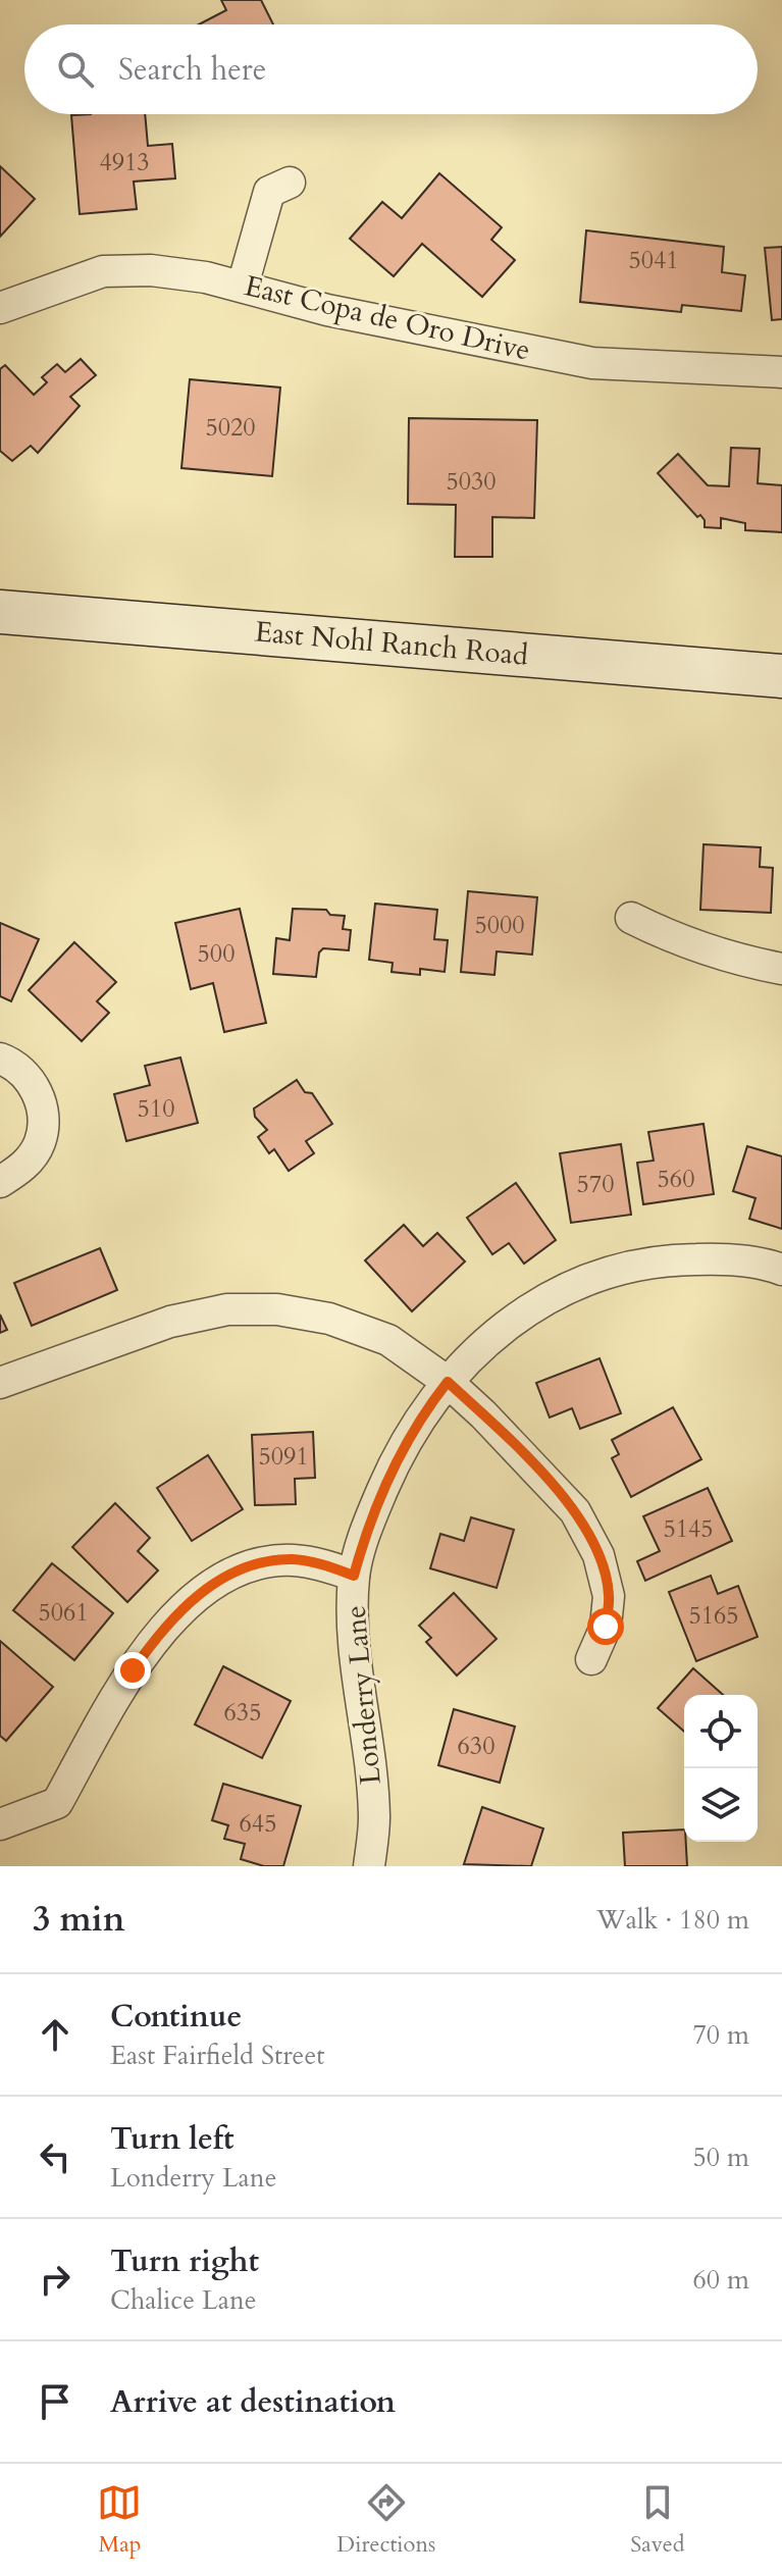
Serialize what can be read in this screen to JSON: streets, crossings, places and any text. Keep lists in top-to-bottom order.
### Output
{
  "streets": {
    "main road": ["East Nohl Ranch Road"],
    "street": ["East Copa de Oro Drive", "Londerry Lane"]
  },
  "house_numbers": [
    "4913",
    "5041",
    "5020",
    "5030",
    "5000",
    "500",
    "510",
    "560",
    "570",
    "5091",
    "5145",
    "5061",
    "5165",
    "635",
    "630",
    "645"
  ],
  "page": {
    "search": "Search here",
    "heading": ["3 min", "Walk · 180 m"],
    "list": [
      ["Continue", "East Fairfield Street", "70 m"],
      ["Turn left", "Londerry Lane", "50 m"],
      ["Turn right", "Chalice Lane", "60 m"],
      "Arrive at destination"
    ],
    "nav": ["Map", "Directions", "Saved"]
  }
}
